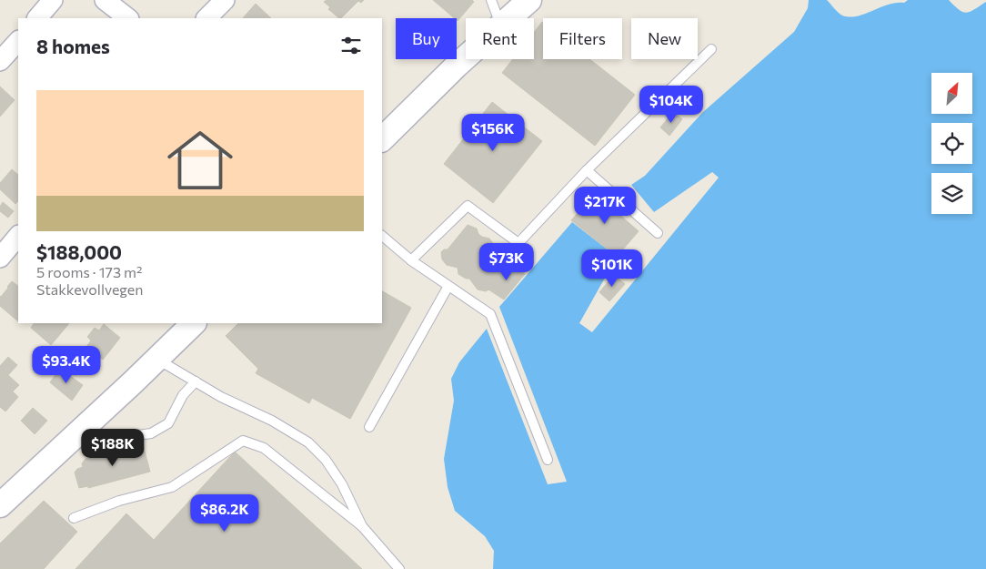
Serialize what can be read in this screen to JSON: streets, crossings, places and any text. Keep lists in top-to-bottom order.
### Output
{
  "north": "top right",
  "page": {
    "chip": [
      "Buy",
      "Rent",
      "Filters",
      "New"
    ],
    "heading": "8 homes",
    "list": [
      {
        "name": "$188,000",
        "note": "5 rooms · 173 m² · Stakkevollvegen"
      }
    ],
    "price": [
      "$104K",
      "$156K",
      "$217K",
      "$73K",
      "$101K",
      "$93.4K",
      "$188K",
      "$86.2K"
    ]
  }
}
